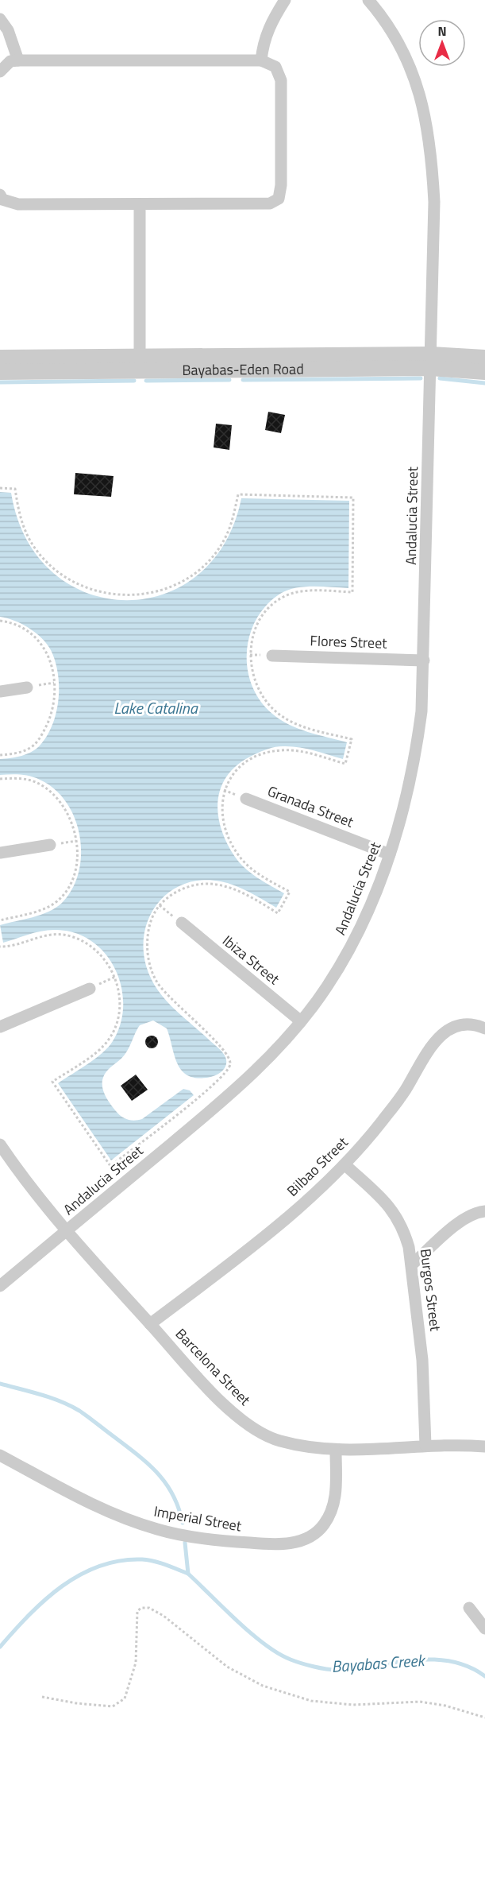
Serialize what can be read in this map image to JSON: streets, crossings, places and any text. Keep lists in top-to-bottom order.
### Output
{
  "streets": {
    "street": [
      "Bayabas-Eden Road",
      "Andalucia Street",
      "Flores Street",
      "Granada Street",
      "Ibiza Street",
      "Bilbao Street",
      "Burgos Street",
      "Barcelona Street",
      "Imperial Street"
    ]
  },
  "crossings": [
    ["Bayabas-Eden Road", "Andalucia Street"],
    ["Andalucia Street", "Flores Street"],
    ["Andalucia Street", "Granada Street"],
    ["Andalucia Street", "Ibiza Street"],
    ["Andalucia Street", "Barcelona Street"],
    ["Bilbao Street", "Burgos Street"],
    ["Bilbao Street", "Barcelona Street"],
    ["Burgos Street", "Barcelona Street"],
    ["Barcelona Street", "Imperial Street"]
  ],
  "water": ["Lake Catalina", "Bayabas Creek"],
  "north": "top"
}
